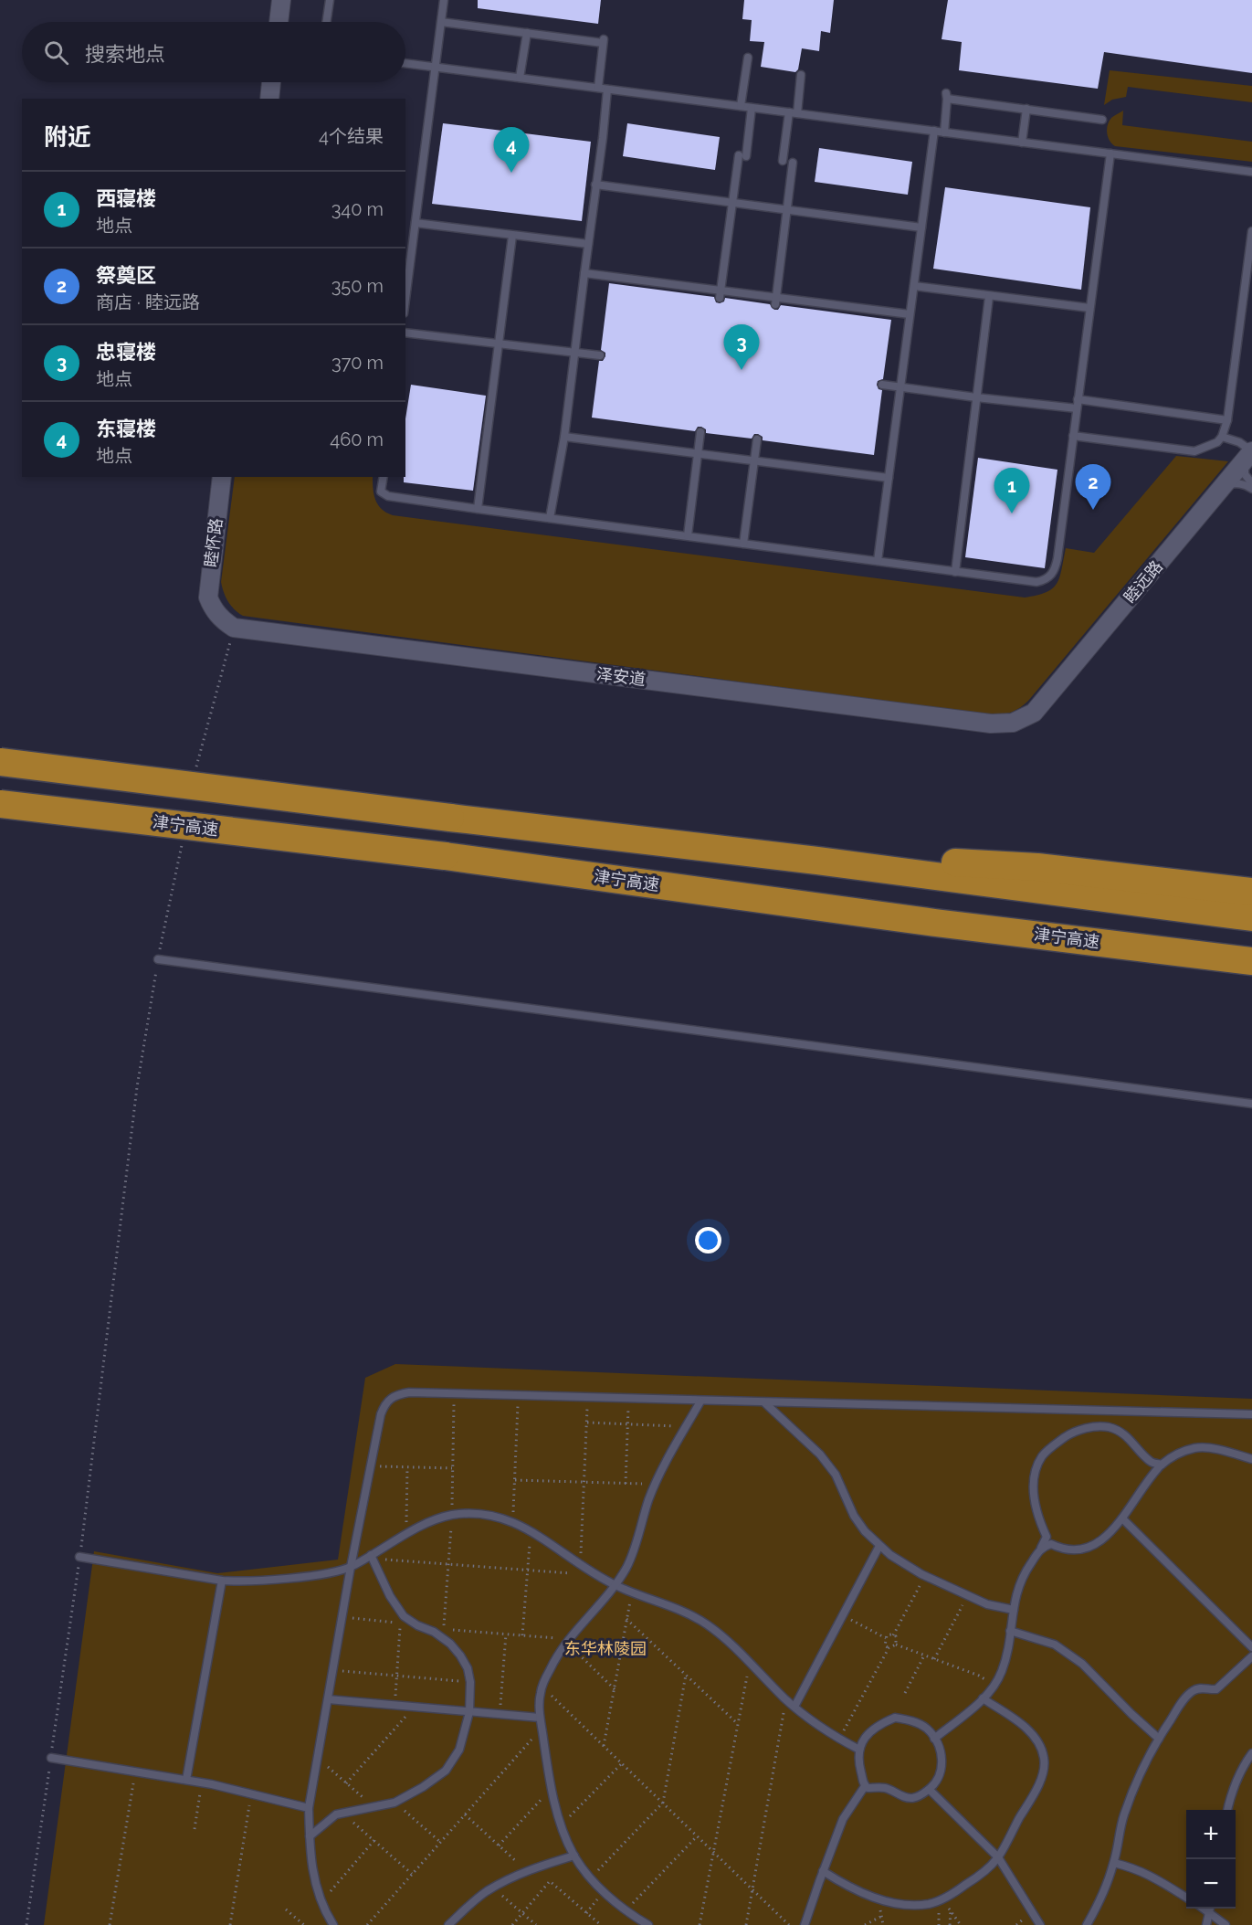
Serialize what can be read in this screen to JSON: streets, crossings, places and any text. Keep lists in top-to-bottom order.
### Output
{
  "streets": {
    "highway": ["津宁高速"],
    "street": ["睦怀路", "睦远路", "泽安道"]
  },
  "crossings": [
    ["睦怀路", "泽安道"],
    ["睦远路", "泽安道"]
  ],
  "parks": ["东华林陵园"],
  "page": {
    "search": "搜索地点",
    "heading": ["附近", "4个结果"],
    "pins": [
      "4",
      "3",
      "2",
      "1"
    ],
    "list": [
      {
        "mark": "1",
        "name": "西寝楼",
        "note": "地点",
        "value": "340 m"
      },
      {
        "mark": "2",
        "name": "祭奠区",
        "note": "商店 · 睦远路",
        "value": "350 m"
      },
      {
        "mark": "3",
        "name": "忠寝楼",
        "note": "地点",
        "value": "370 m"
      },
      {
        "mark": "4",
        "name": "东寝楼",
        "note": "地点",
        "value": "460 m"
      }
    ],
    "map_buttons": ["+", "−"]
  }
}
